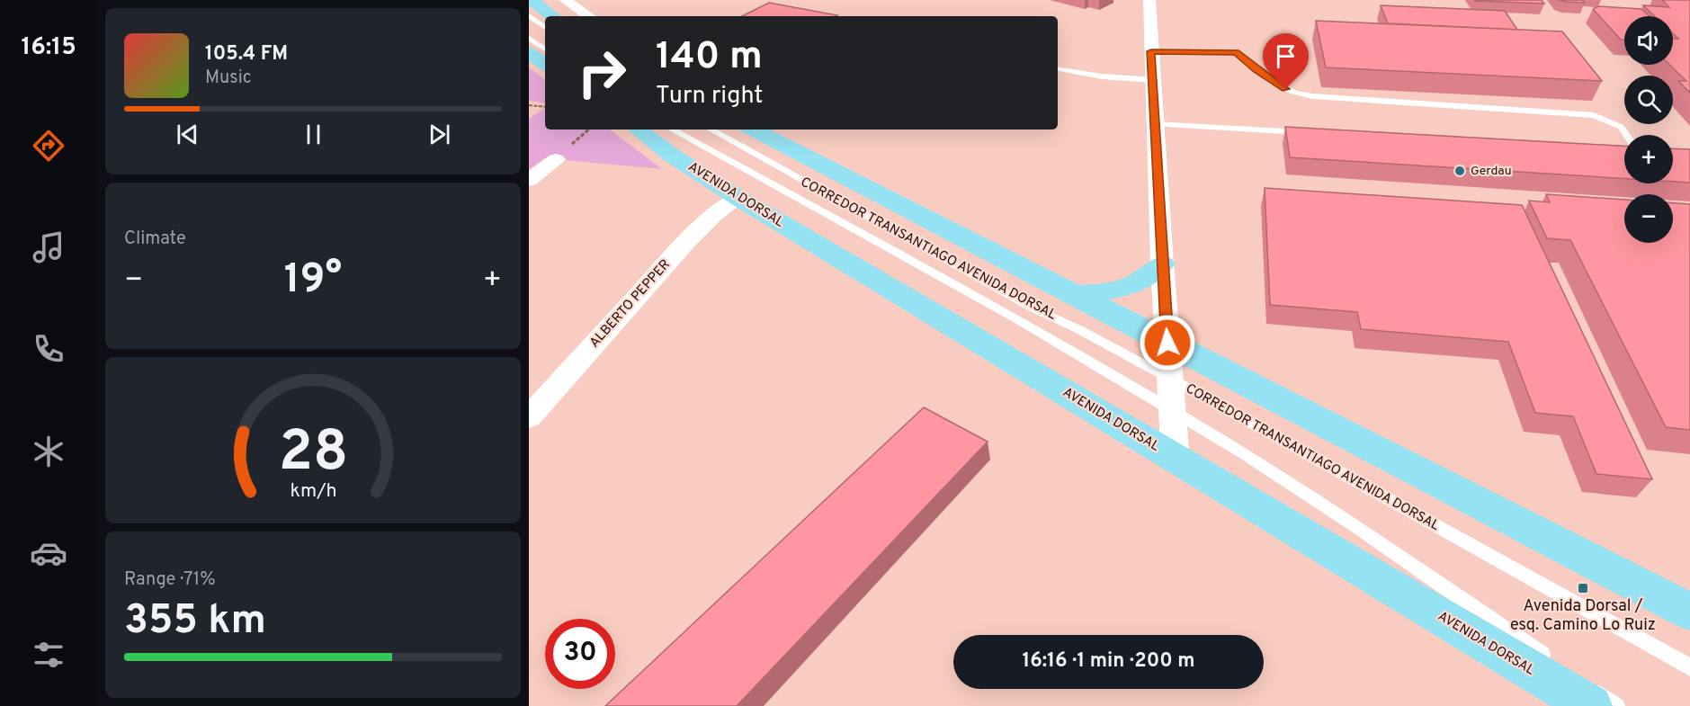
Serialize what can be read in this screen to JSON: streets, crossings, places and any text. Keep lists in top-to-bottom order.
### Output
{
  "streets": {
    "main road": ["AVENIDA DORSAL"],
    "street": ["ALBERTO PEPPER"],
    "lane": ["CORREDOR TRANSANTIAGO AVENIDA DORSAL"]
  },
  "crossings": [
    ["AVENIDA DORSAL", "ALBERTO PEPPER"]
  ],
  "places": {
    "other": ["Gerdau"],
    "transit": ["Avenida Dorsal / esq. Camino Lo Ruiz"]
  },
  "page": {
    "tabs": "16:15",
    "map_buttons": ["+", "−"],
    "turn": ["140 m", "Turn right"],
    "song": ["105.4 FM", "Music"],
    "tile": [
      "Climate",
      ["Range · 71%", "355 km"]
    ],
    "heat": ["−", "19°", "+"],
    "limit": "30",
    "trip": "16:16 · 1 min · 200 m",
    "gauge": ["28", "km/h"]
  }
}
